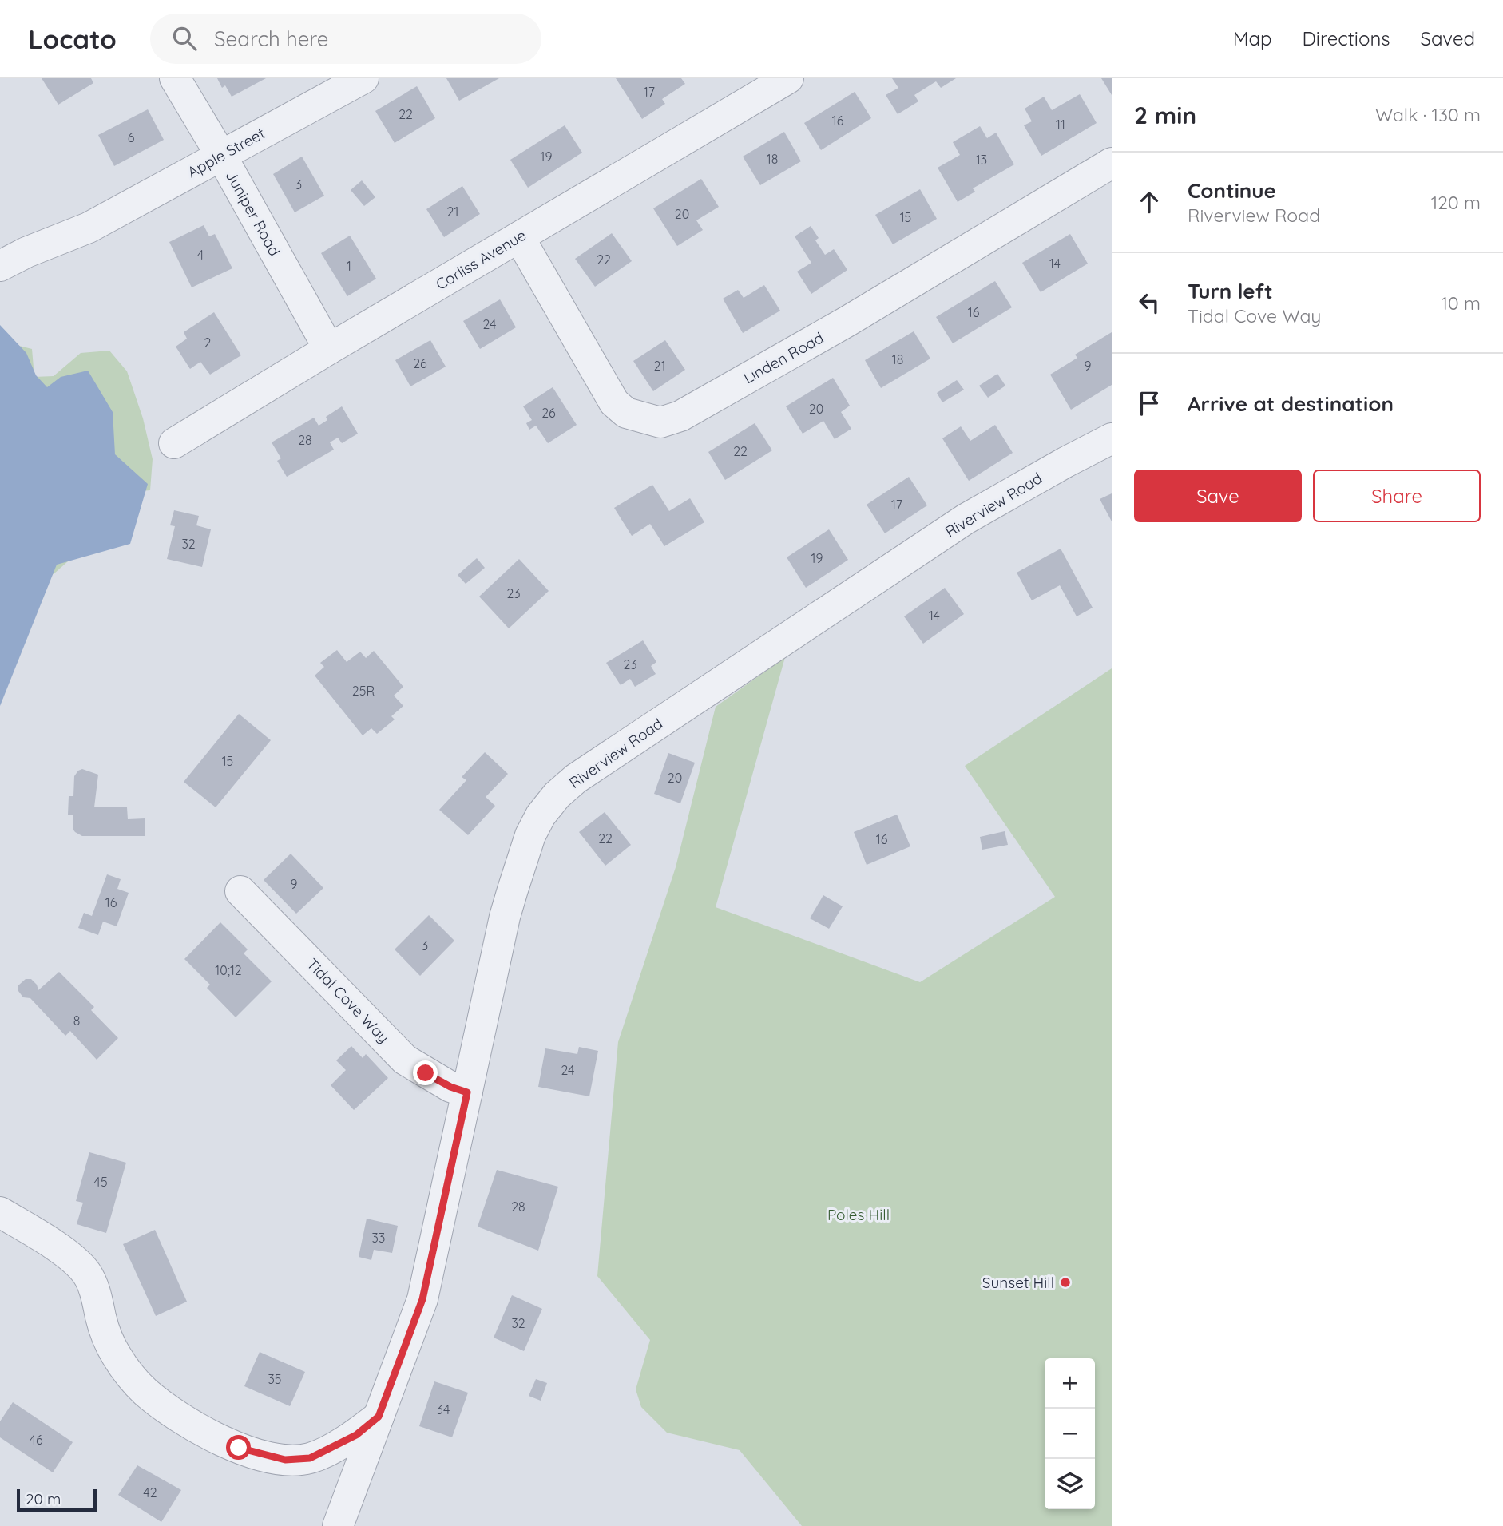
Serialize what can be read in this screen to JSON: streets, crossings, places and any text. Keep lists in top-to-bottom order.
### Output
{
  "streets": {
    "street": [
      "Apple Street",
      "Juniper Road",
      "Corliss Avenue",
      "Linden Road",
      "Riverview Road",
      "Tidal Cove Way"
    ]
  },
  "crossings": [
    ["Apple Street", "Juniper Road"],
    ["Juniper Road", "Corliss Avenue"],
    ["Corliss Avenue", "Linden Road"],
    ["Riverview Road", "Tidal Cove Way"]
  ],
  "parks": ["Poles Hill"],
  "places": ["Sunset Hill"],
  "house_numbers": [
    "17",
    "22",
    "16",
    "11",
    "6",
    "19",
    "18",
    "13",
    "3",
    "21",
    "20",
    "15",
    "4",
    "22",
    "14",
    "1",
    "16",
    "24",
    "2",
    "18",
    "26",
    "21",
    "9",
    "20",
    "26",
    "28",
    "22",
    "17",
    "32",
    "19",
    "23",
    "14",
    "23",
    "25R",
    "15",
    "20",
    "22",
    "16",
    "9",
    "16",
    "3",
    "10;12",
    "8",
    "24",
    "45",
    "28",
    "33",
    "32",
    "35",
    "34",
    "46",
    "42"
  ],
  "scale_bar": "20 m",
  "page": {
    "header": "Locato",
    "search": "Search here",
    "nav": ["Map", "Directions", "Saved"],
    "heading": ["2 min", "Walk · 130 m"],
    "list": [
      ["Continue", "Riverview Road", "120 m"],
      ["Turn left", "Tidal Cove Way", "10 m"],
      "Arrive at destination"
    ],
    "buttons": ["Save", "Share"],
    "map_buttons": ["+", "−"],
    "scale": "20 m"
  }
}
